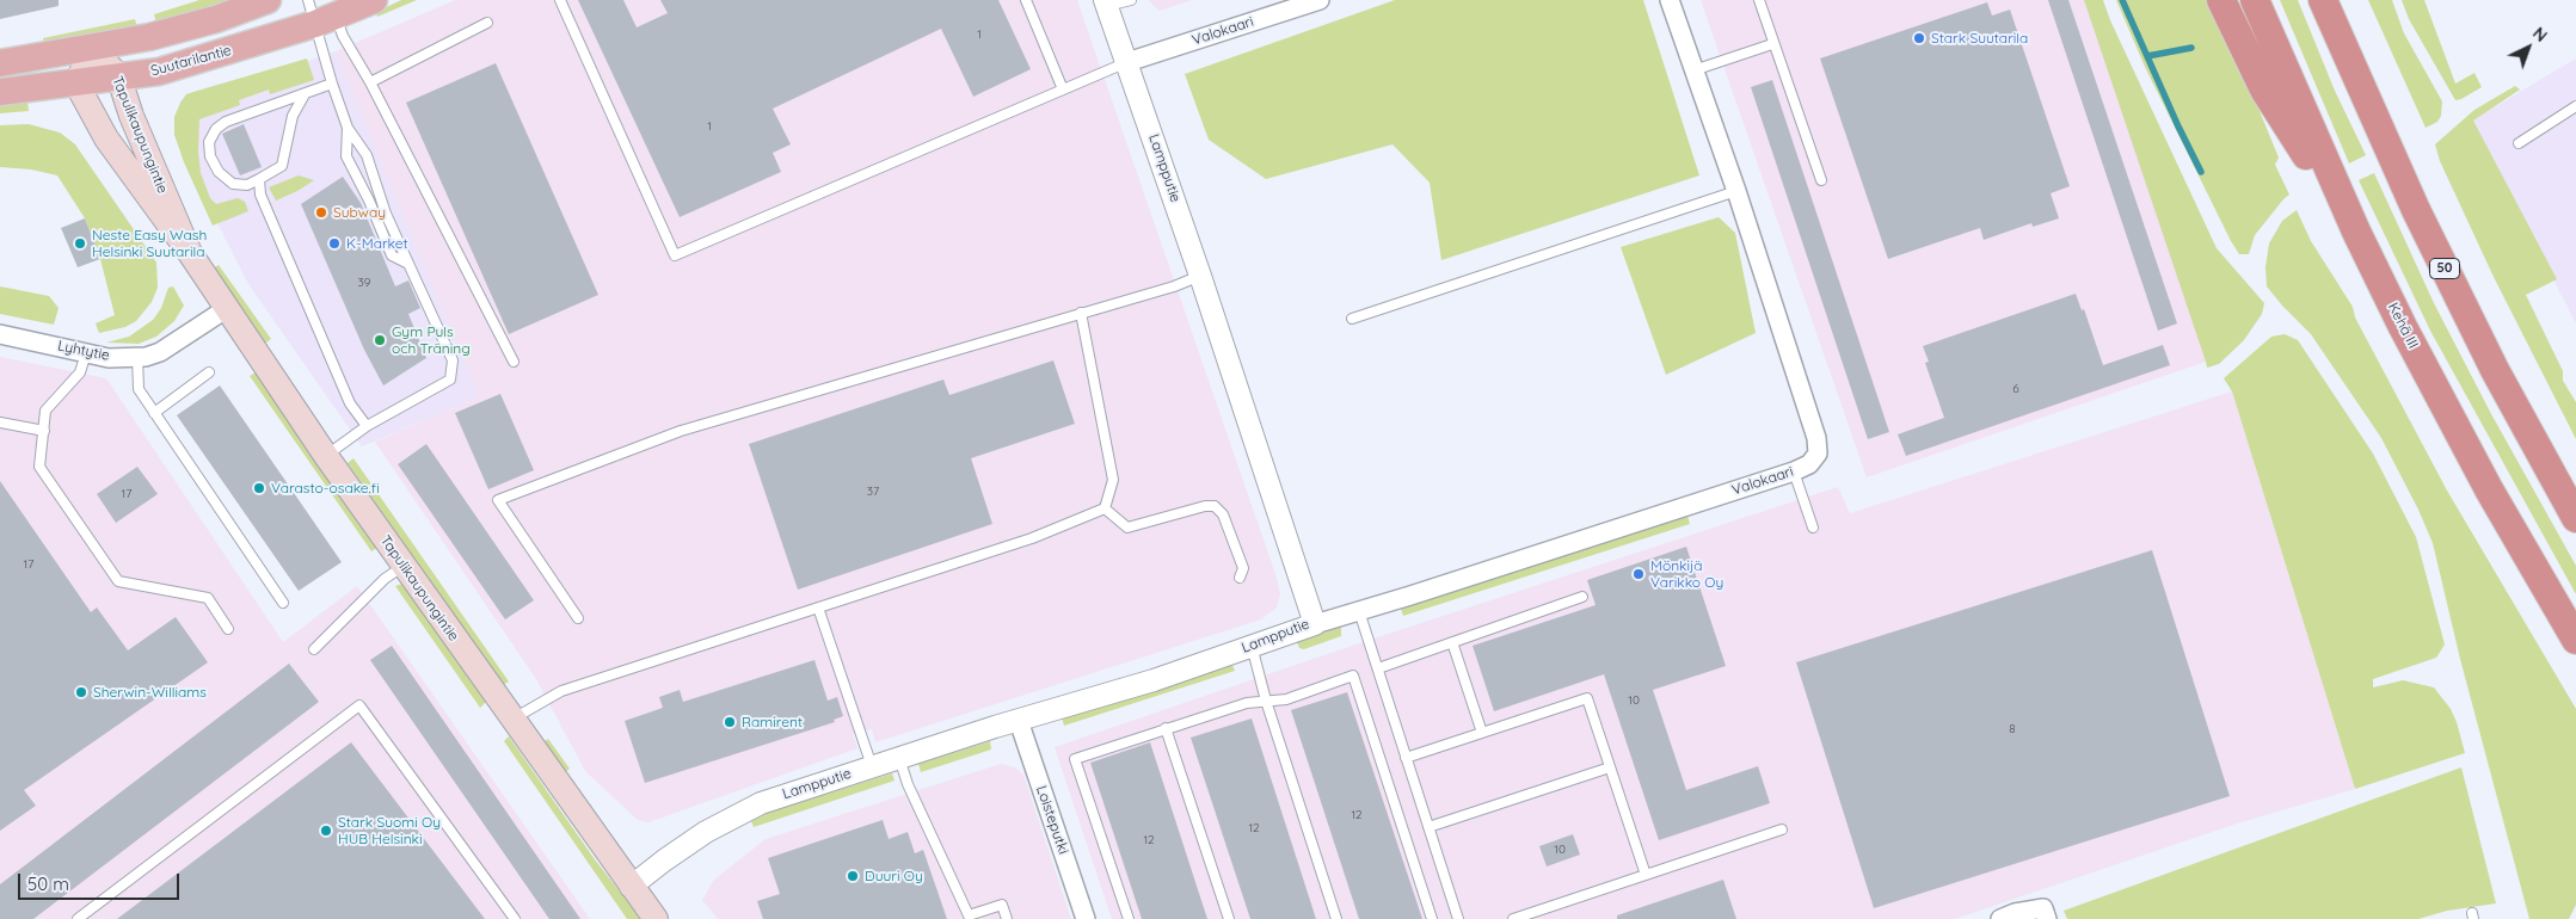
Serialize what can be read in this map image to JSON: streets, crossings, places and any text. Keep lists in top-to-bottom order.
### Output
{
  "streets": {
    "highway": ["50", "Kehä III"],
    "main road": ["Suutarilantie", "Tapulikaupungintie"],
    "street": [
      "Valokaari",
      "Lampputie",
      "Lyhtytie",
      "Loisteputki"
    ]
  },
  "crossings": [
    ["Valokaari", "Lampputie"],
    ["Suutarilantie", "Tapulikaupungintie"],
    ["Tapulikaupungintie", "Lampputie"],
    ["Tapulikaupungintie", "Lyhtytie"],
    ["Lampputie", "Loisteputki"]
  ],
  "places": [
    "Stark Suutarila",
    "Subway",
    "Neste Easy Wash Helsinki Suutarila",
    "K-Market",
    "Gym Puls och Träning",
    "Varasto-osake.fi",
    "Mönkijä Varikko Oy",
    "Sherwin-Williams",
    "Ramirent",
    "Stark Suomi Oy HUB Helsinki",
    "Duuri Oy"
  ],
  "house_numbers": [
    "1",
    "1",
    "39",
    "6",
    "37",
    "17",
    "17",
    "10",
    "8",
    "12",
    "12",
    "12",
    "10"
  ],
  "scale_bar": "50 m",
  "north": "top right"
}
